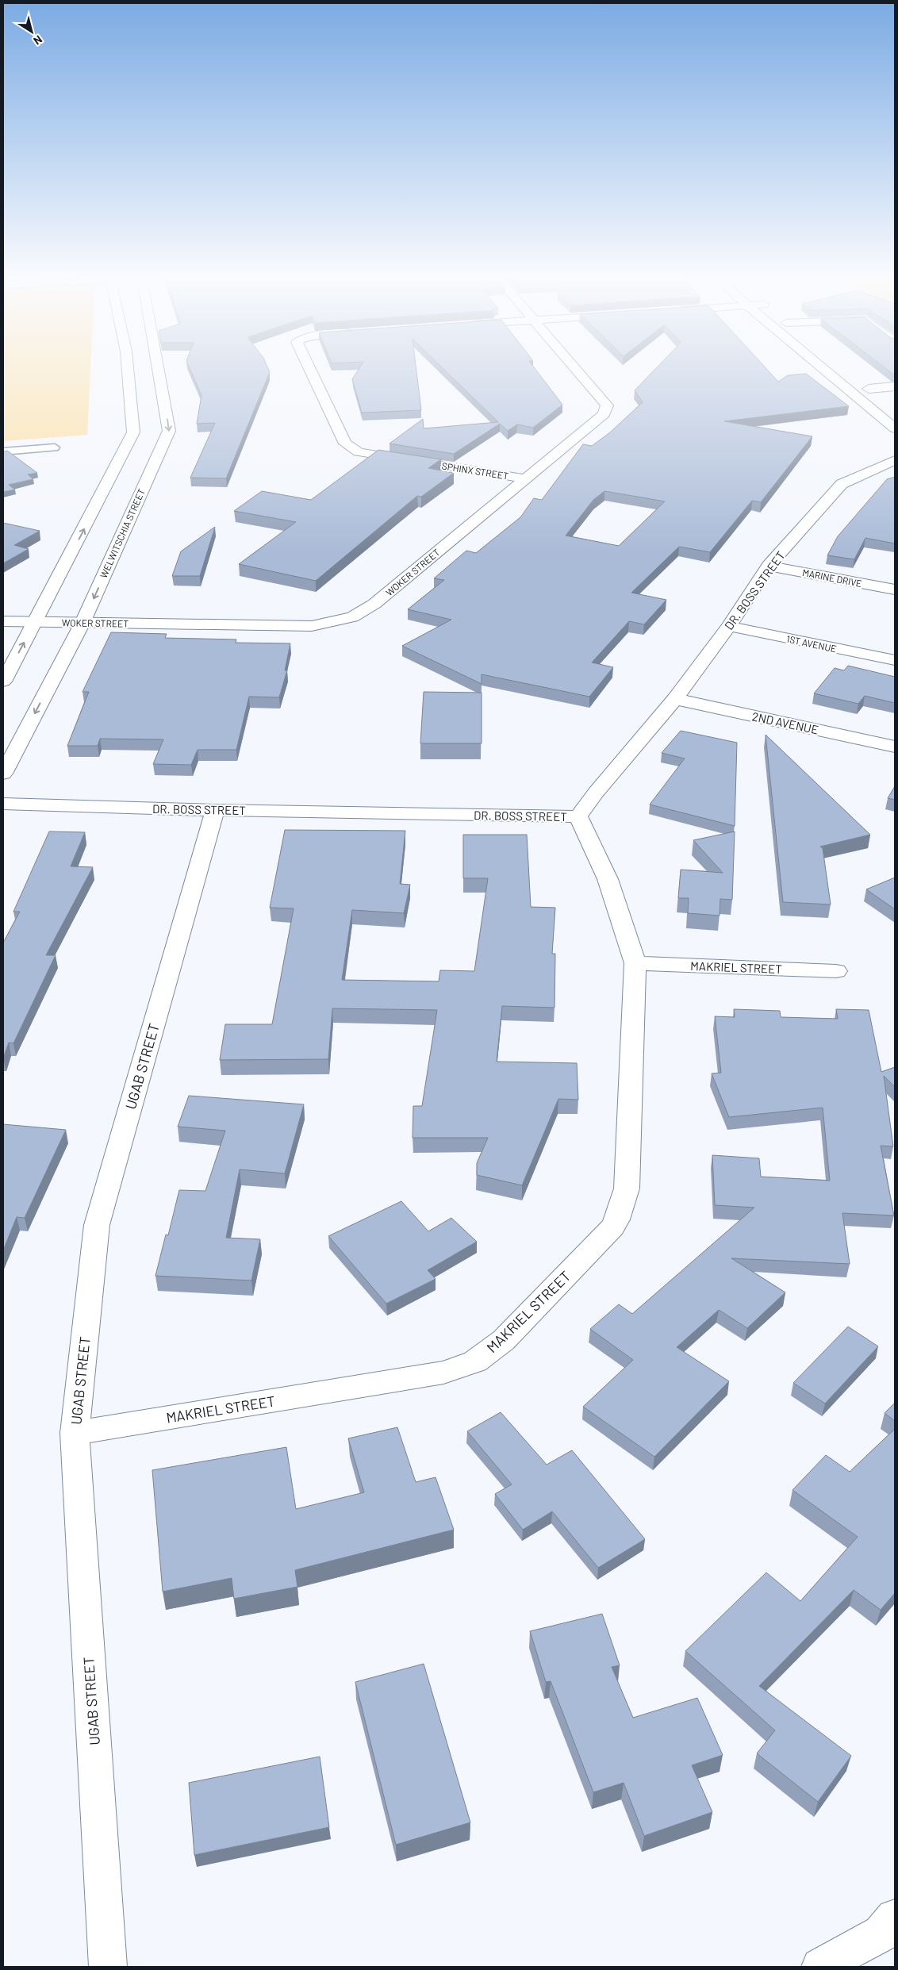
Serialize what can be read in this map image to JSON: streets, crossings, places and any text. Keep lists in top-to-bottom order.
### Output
{
  "streets": {
    "street": [
      "SPHINX STREET",
      "WELWITSCHIA STREET",
      "WOKER STREET",
      "MARINE DRIVE",
      "DR. BOSS STREET",
      "1ST AVENUE",
      "2ND AVENUE",
      "MAKRIEL STREET",
      "UGAB STREET"
    ]
  },
  "crossings": [
    ["SPHINX STREET", "WOKER STREET"],
    ["WELWITSCHIA STREET", "WOKER STREET"],
    ["MARINE DRIVE", "DR. BOSS STREET"],
    ["DR. BOSS STREET", "1ST AVENUE"],
    ["DR. BOSS STREET", "2ND AVENUE"],
    ["DR. BOSS STREET", "MAKRIEL STREET"],
    ["DR. BOSS STREET", "UGAB STREET"],
    ["MAKRIEL STREET", "UGAB STREET"]
  ],
  "north": "bottom right"
}
